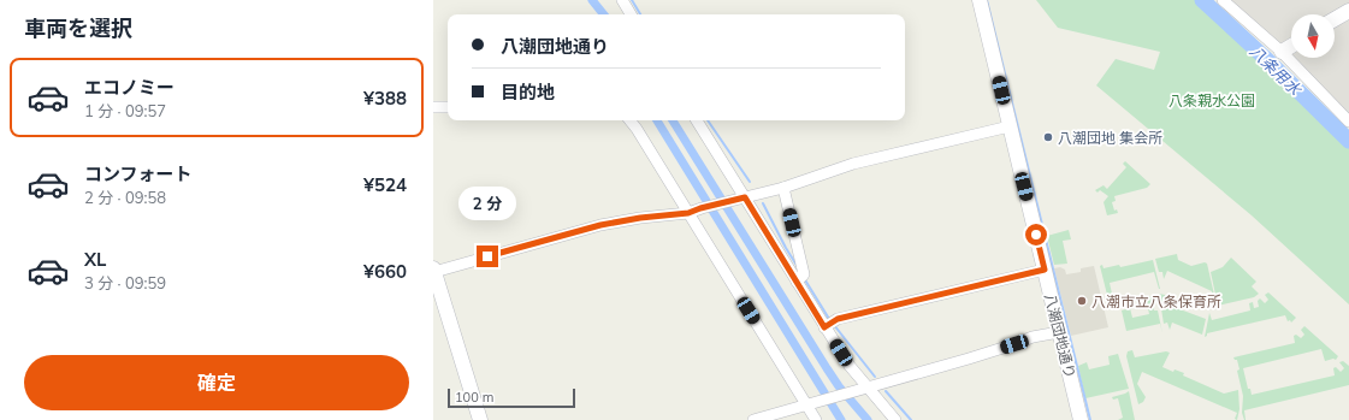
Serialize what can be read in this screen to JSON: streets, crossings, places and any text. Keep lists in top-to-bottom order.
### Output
{
  "streets": {
    "street": ["八潮団地通り"]
  },
  "water": ["八条用水"],
  "parks": ["八条親水公園"],
  "places": ["八潮団地 集会所", "八潮市立八条保育所"],
  "scale_bar": "100 m",
  "north": "bottom",
  "page": {
    "heading": "車両を選択",
    "banner": ["八潮団地通り", "目的地"],
    "list": [
      {
        "name": "エコノミー",
        "note": "1 分 · 09:57",
        "value": "¥388"
      },
      {
        "name": "コンフォート",
        "note": "2 分 · 09:58",
        "value": "¥524"
      },
      {
        "name": "XL",
        "note": "3 分 · 09:59",
        "value": "¥660"
      }
    ],
    "bubble": "2 分",
    "buttons": "確定",
    "scale": "100 m"
  }
}
